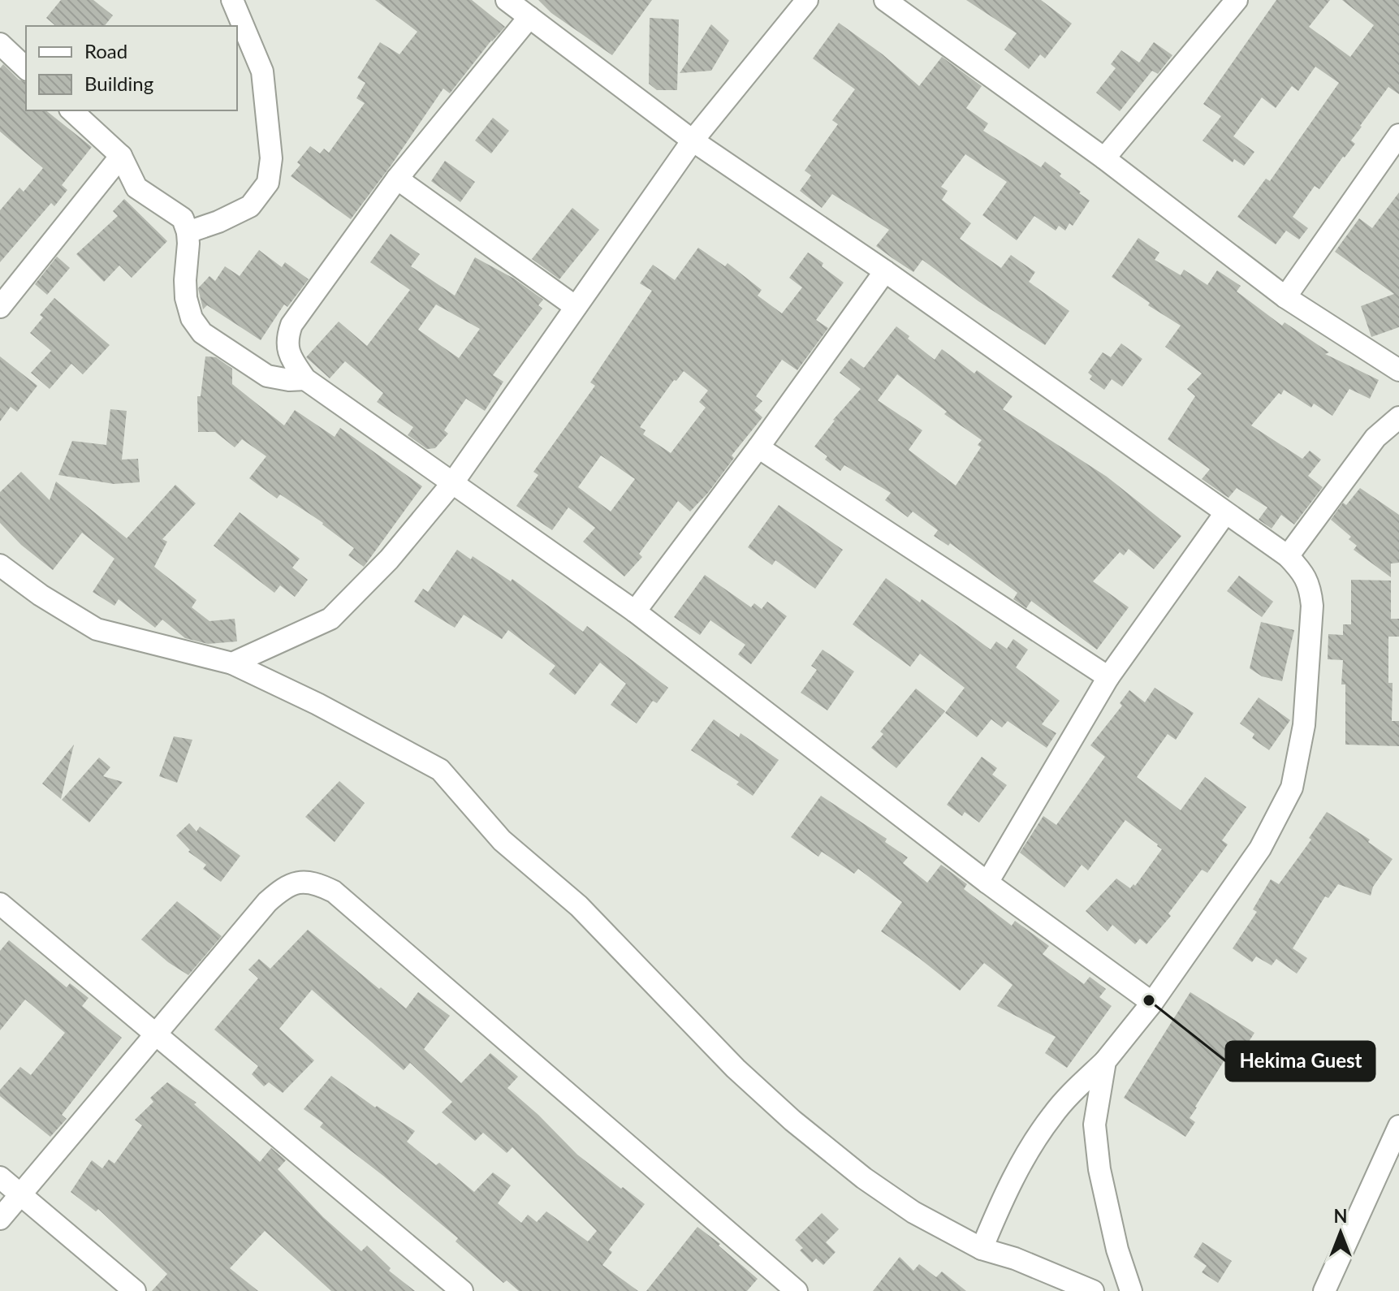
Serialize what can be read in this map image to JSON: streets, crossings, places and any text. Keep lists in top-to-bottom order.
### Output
{
  "places": ["Hekima Guest"],
  "legend": ["Road", "Building"],
  "north": "top"
}
